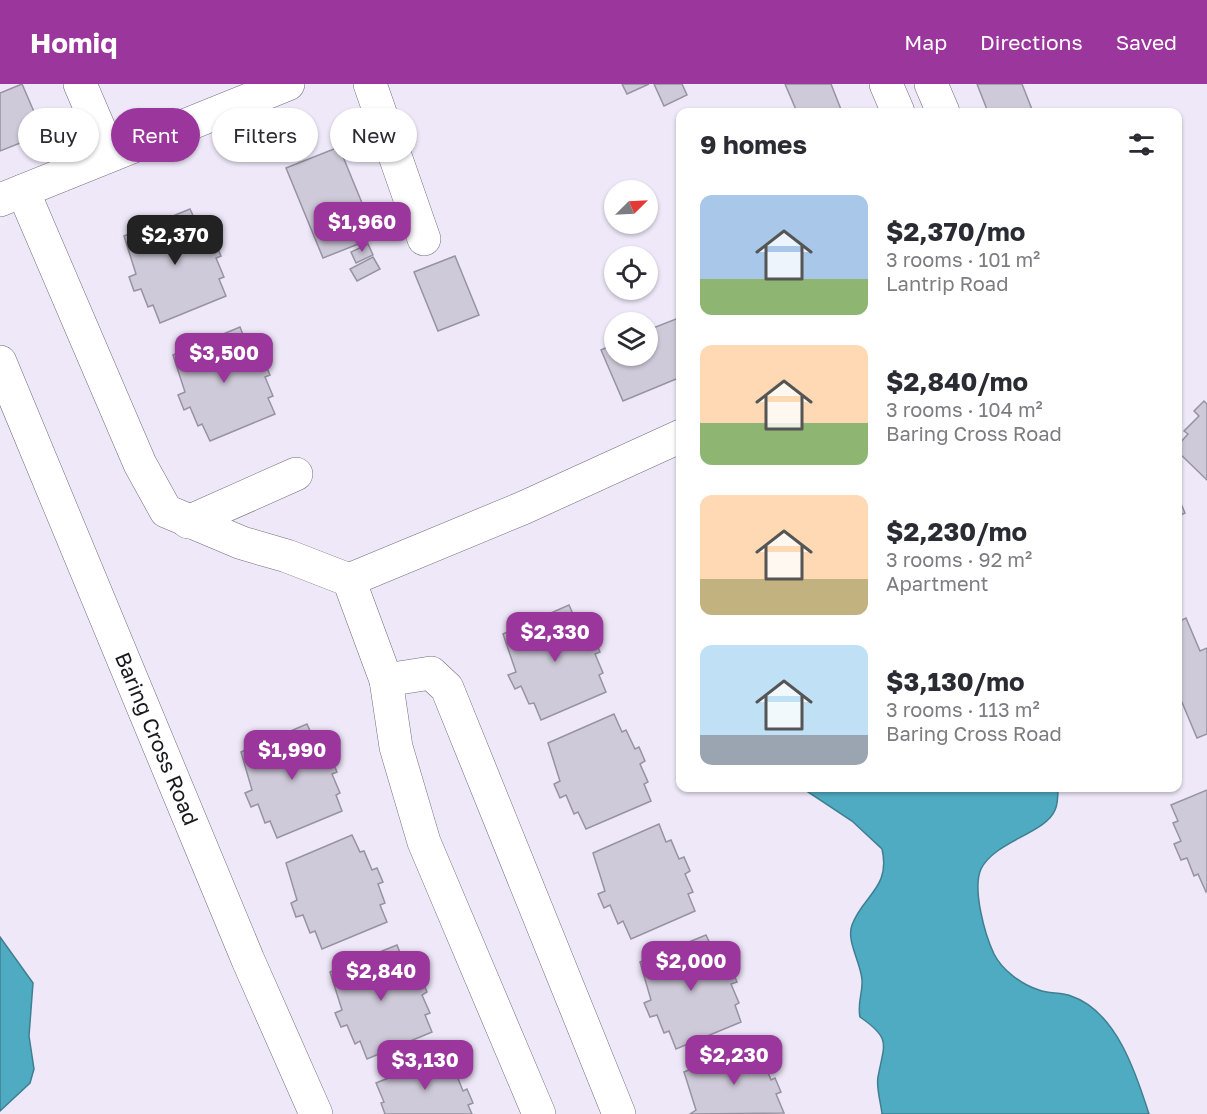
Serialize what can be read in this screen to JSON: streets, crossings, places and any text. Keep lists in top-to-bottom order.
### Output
{
  "streets": {
    "street": ["Baring Cross Road"]
  },
  "north": "top right",
  "page": {
    "header": "Homiq",
    "nav": ["Map", "Directions", "Saved"],
    "chip": [
      "Buy",
      "Rent",
      "Filters",
      "New"
    ],
    "heading": "9 homes",
    "list": [
      {
        "name": "$2,370/mo",
        "note": "3 rooms · 101 m² · Lantrip Road"
      },
      {
        "name": "$2,840/mo",
        "note": "3 rooms · 104 m² · Baring Cross Road"
      },
      {
        "name": "$2,230/mo",
        "note": "3 rooms · 92 m² · Apartment"
      },
      {
        "name": "$3,130/mo",
        "note": "3 rooms · 113 m² · Baring Cross Road"
      }
    ],
    "price": [
      "$1,960",
      "$2,370",
      "$3,500",
      "$2,330",
      "$1,990",
      "$2,000",
      "$2,840",
      "$2,230",
      "$3,130"
    ]
  }
}
